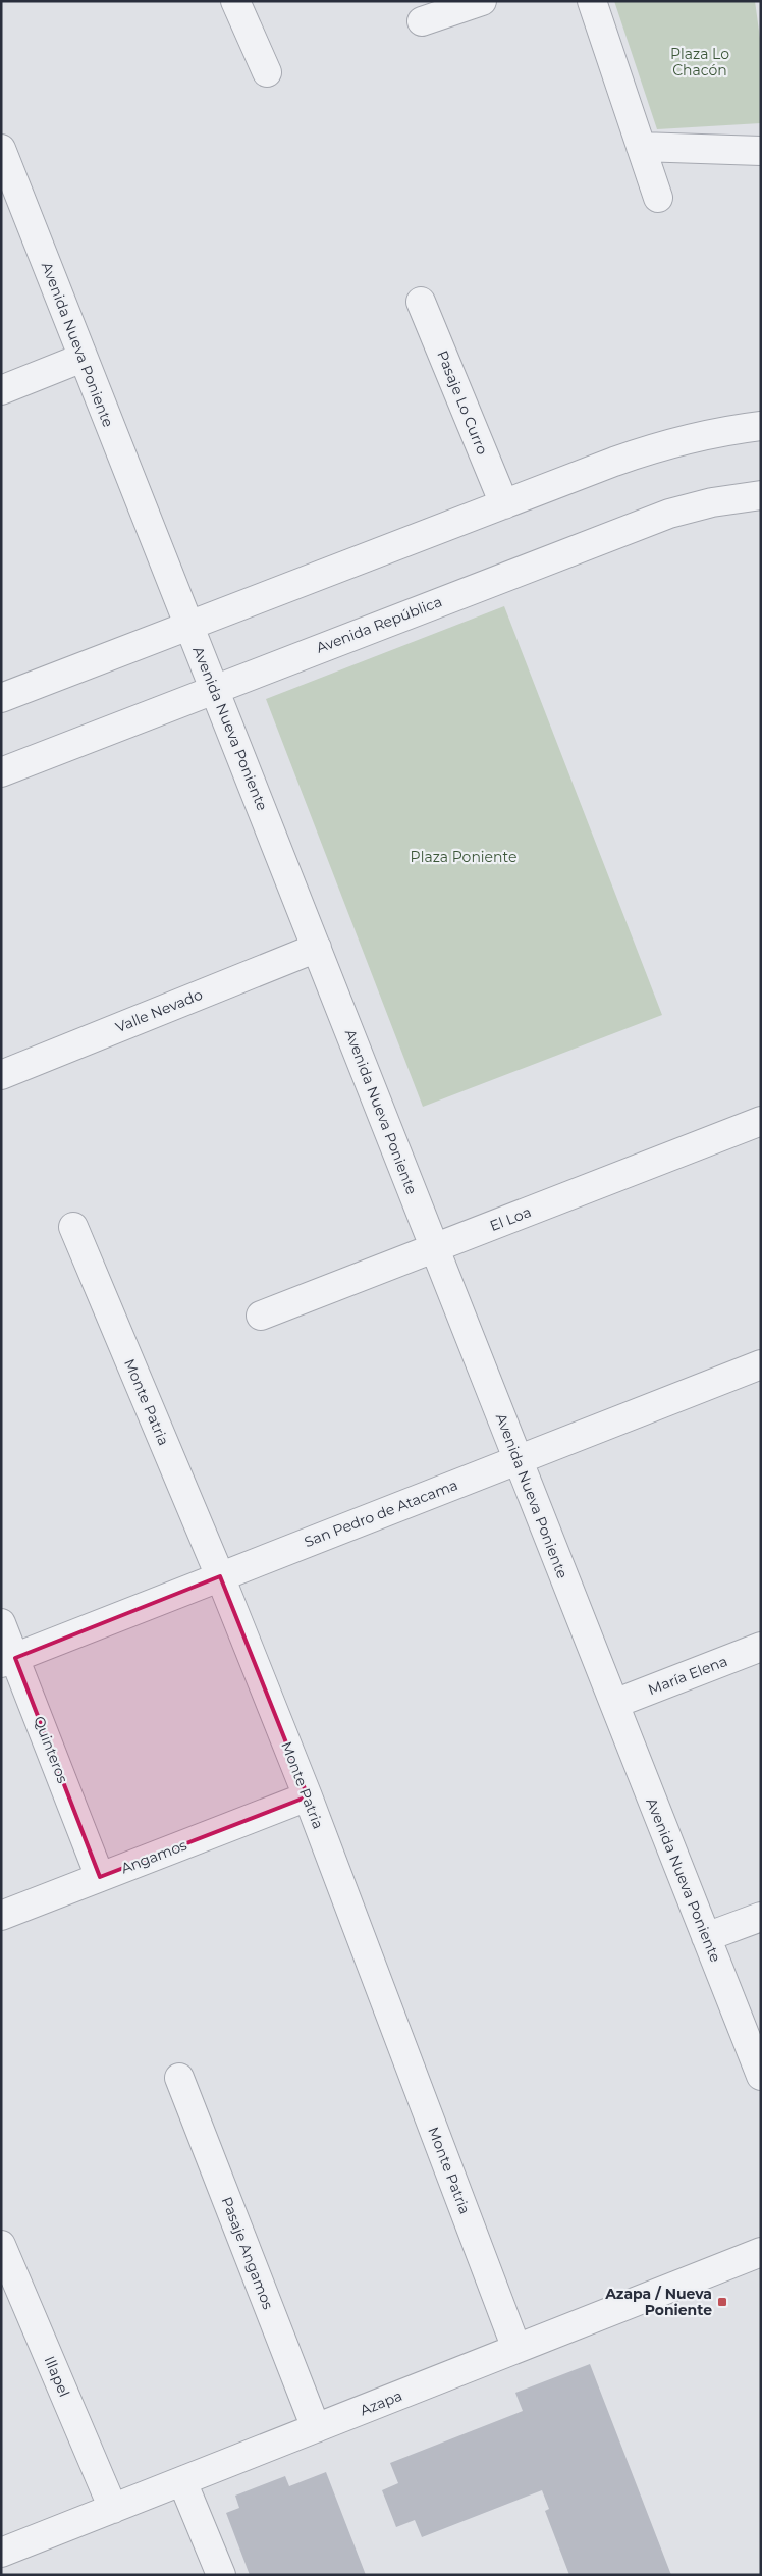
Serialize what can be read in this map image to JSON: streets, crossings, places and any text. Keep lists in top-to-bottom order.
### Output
{
  "streets": {
    "street": [
      "Avenida Nueva Poniente",
      "Pasaje Lo Curro",
      "Avenida República",
      "Valle Nevado",
      "El Loa",
      "Monte Patria",
      "San Pedro de Atacama",
      "María Elena",
      "Quinteros",
      "Angamos",
      "Pasaje Angamos",
      "Illapel",
      "Azapa"
    ]
  },
  "crossings": [
    ["Avenida Nueva Poniente", "Avenida República"],
    ["Avenida Nueva Poniente", "Valle Nevado"],
    ["Avenida Nueva Poniente", "El Loa"],
    ["Avenida Nueva Poniente", "San Pedro de Atacama"],
    ["Avenida Nueva Poniente", "María Elena"],
    ["Monte Patria", "San Pedro de Atacama"],
    ["Monte Patria", "Angamos"],
    ["Monte Patria", "Azapa"],
    ["San Pedro de Atacama", "Quinteros"],
    ["Quinteros", "Angamos"],
    ["Pasaje Angamos", "Azapa"],
    ["Illapel", "Azapa"]
  ],
  "parks": ["Plaza Lo Chacón", "Plaza Poniente"],
  "places": {
    "transit": ["Azapa / Nueva Poniente"]
  }
}
